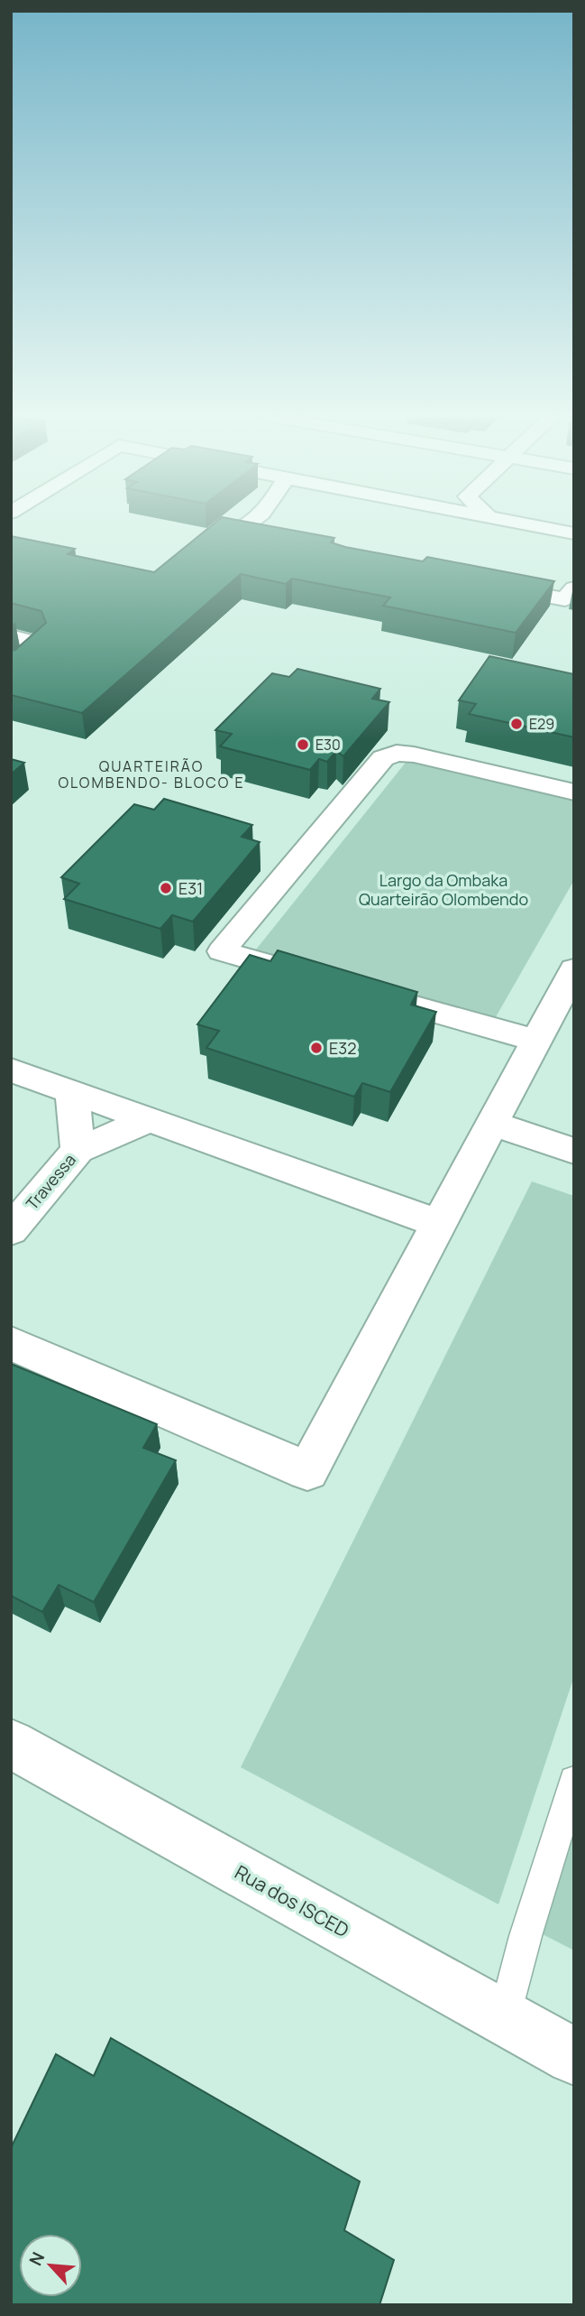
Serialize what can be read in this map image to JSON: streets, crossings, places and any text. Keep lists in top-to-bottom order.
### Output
{
  "streets": {
    "street": ["Travessa", "Rua dos ISCED"]
  },
  "districts": ["QUARTEIRÃO OLOMBENDO- BLOCO E"],
  "parks": ["Largo da Ombaka Quarteirão Olombendo"],
  "places": [
    "E29",
    "E30",
    "E31",
    "E32"
  ],
  "north": "top left"
}
